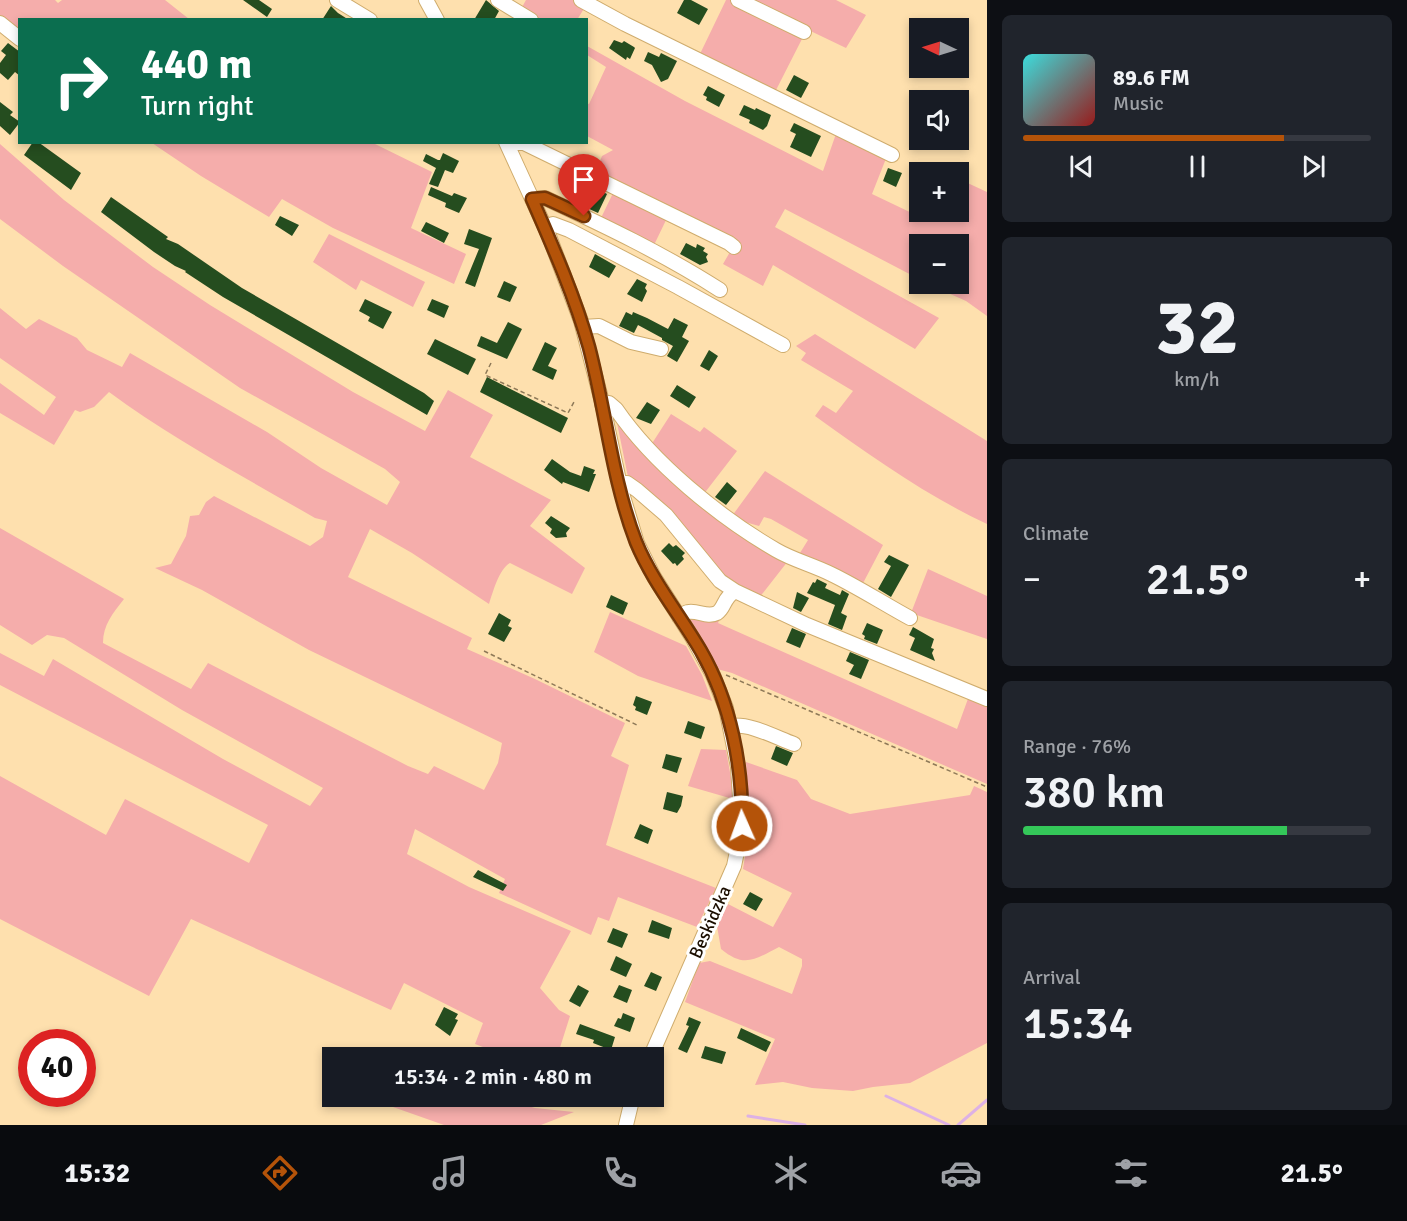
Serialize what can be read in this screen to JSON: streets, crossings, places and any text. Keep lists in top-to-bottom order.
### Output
{
  "streets": {
    "street": ["Beskidzka"]
  },
  "north": "left",
  "page": {
    "map_buttons": ["+", "−"],
    "turn": ["440 m", "Turn right"],
    "song": ["89.6 FM", "Music"],
    "tile": [
      ["32", "km/h"],
      "Climate",
      ["Range · 76%", "380 km"],
      ["Arrival", "15:34"]
    ],
    "heat": ["−", "21.5°", "+"],
    "limit": "40",
    "trip": "15:34 · 2 min · 480 m",
    "tabs": ["15:32", "21.5°"]
  }
}
